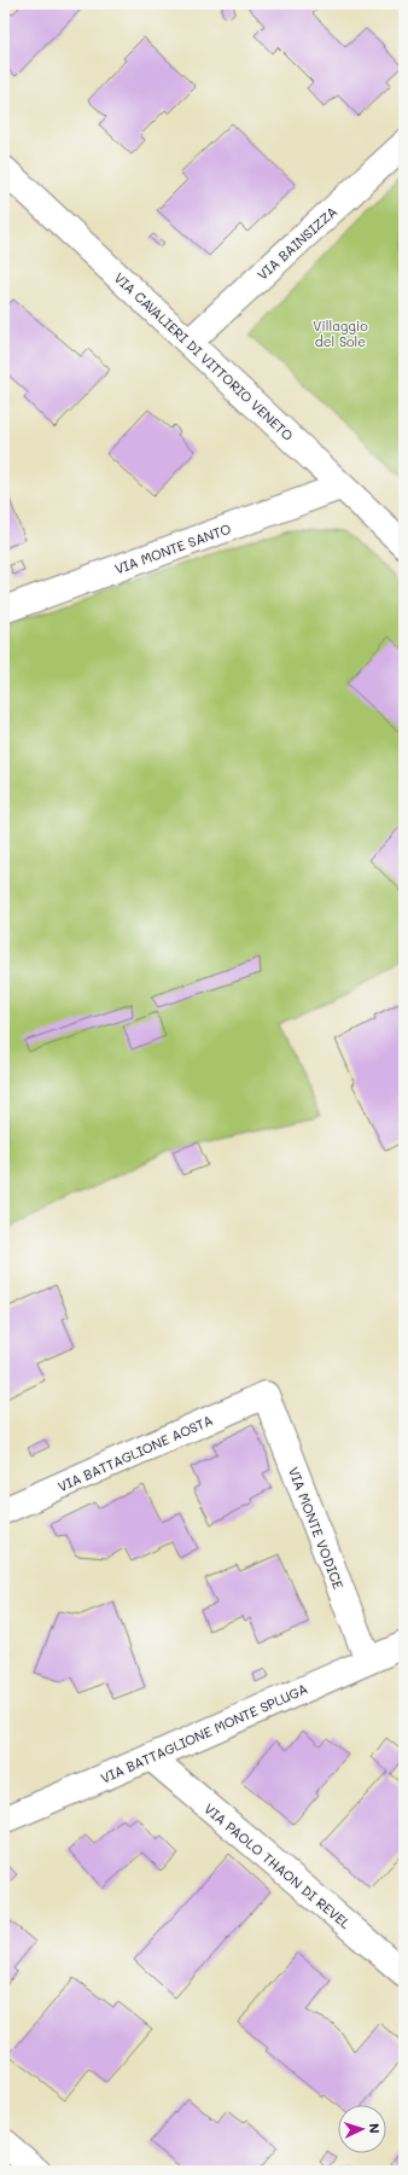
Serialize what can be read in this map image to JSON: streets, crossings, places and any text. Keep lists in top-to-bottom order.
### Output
{
  "streets": {
    "street": [
      "VIA BAINSIZZA",
      "VIA CAVALIERI DI VITTORIO VENETO",
      "VIA MONTE SANTO",
      "VIA BATTAGLIONE AOSTA",
      "VIA MONTE VODICE",
      "VIA BATTAGLIONE MONTE SPLUGA",
      "VIA PAOLO THAON DI REVEL"
    ]
  },
  "crossings": [
    ["VIA BAINSIZZA", "VIA CAVALIERI DI VITTORIO VENETO"],
    ["VIA CAVALIERI DI VITTORIO VENETO", "VIA MONTE SANTO"],
    ["VIA BATTAGLIONE AOSTA", "VIA MONTE VODICE"],
    ["VIA MONTE VODICE", "VIA BATTAGLIONE MONTE SPLUGA"],
    ["VIA BATTAGLIONE MONTE SPLUGA", "VIA PAOLO THAON DI REVEL"]
  ],
  "parks": ["Villaggio del Sole"],
  "north": "right"
}
